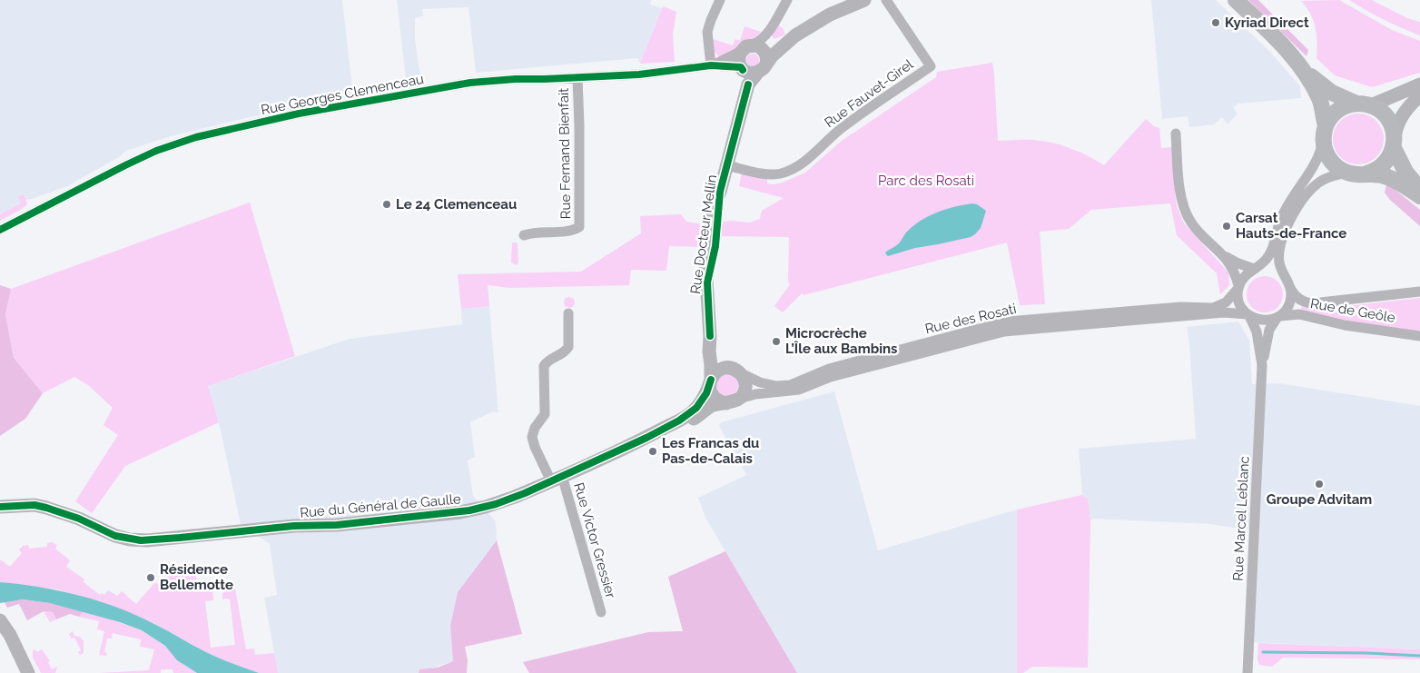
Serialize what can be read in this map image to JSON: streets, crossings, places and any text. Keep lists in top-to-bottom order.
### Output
{
  "streets": {
    "street": [
      "Rue Fauvet-Girel",
      "Rue Georges Clemenceau",
      "Rue Fernand Bienfait",
      "Rue Docteur Mellin",
      "Rue de Geôle",
      "Rue des Rosati",
      "Rue du Général de Gaulle",
      "Rue Marcel Leblanc",
      "Rue Victor Gressier"
    ]
  },
  "crossings": [
    ["Rue Fauvet-Girel", "Rue Docteur Mellin"],
    ["Rue Georges Clemenceau", "Rue Fernand Bienfait"],
    ["Rue Docteur Mellin", "Rue des Rosati"],
    ["Rue Docteur Mellin", "Rue du Général de Gaulle"],
    ["Rue de Geôle", "Rue des Rosati"],
    ["Rue de Geôle", "Rue Marcel Leblanc"],
    ["Rue des Rosati", "Rue du Général de Gaulle"],
    ["Rue des Rosati", "Rue Marcel Leblanc"],
    ["Rue du Général de Gaulle", "Rue Victor Gressier"]
  ],
  "parks": ["Parc des Rosati"],
  "places": [
    "Kyriad Direct",
    "Le 24 Clemenceau",
    "Carsat Hauts-de-France",
    "Microcrèche L’Île aux Bambins",
    "Les Francas du Pas-de-Calais",
    "Groupe Advitam",
    "Résidence Bellemotte"
  ]
}
